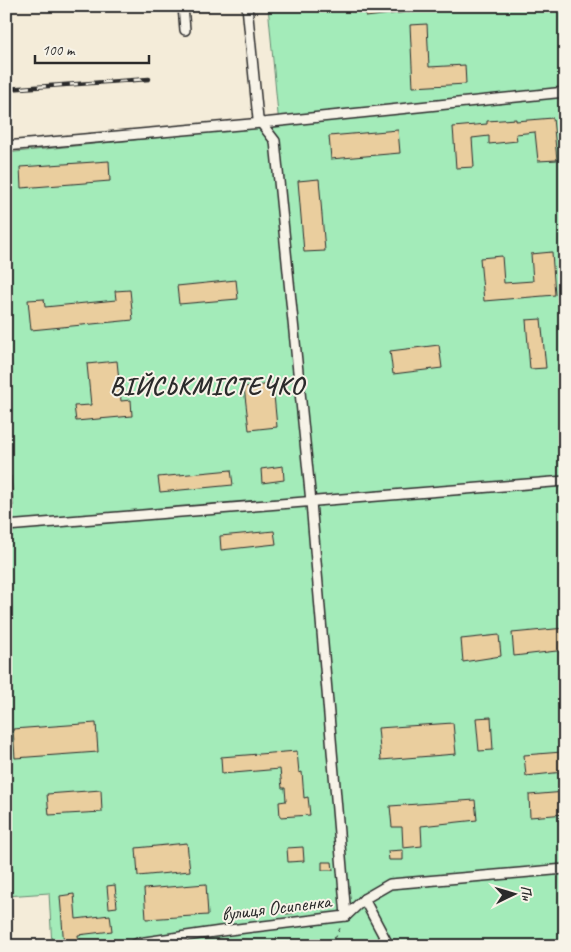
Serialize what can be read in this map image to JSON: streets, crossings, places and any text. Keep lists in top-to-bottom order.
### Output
{
  "streets": {
    "street": ["вулиця Осипенка"]
  },
  "districts": ["ВІЙСЬКМІСТЕЧКО"],
  "scale_bar": "100 m",
  "north": "right"
}
